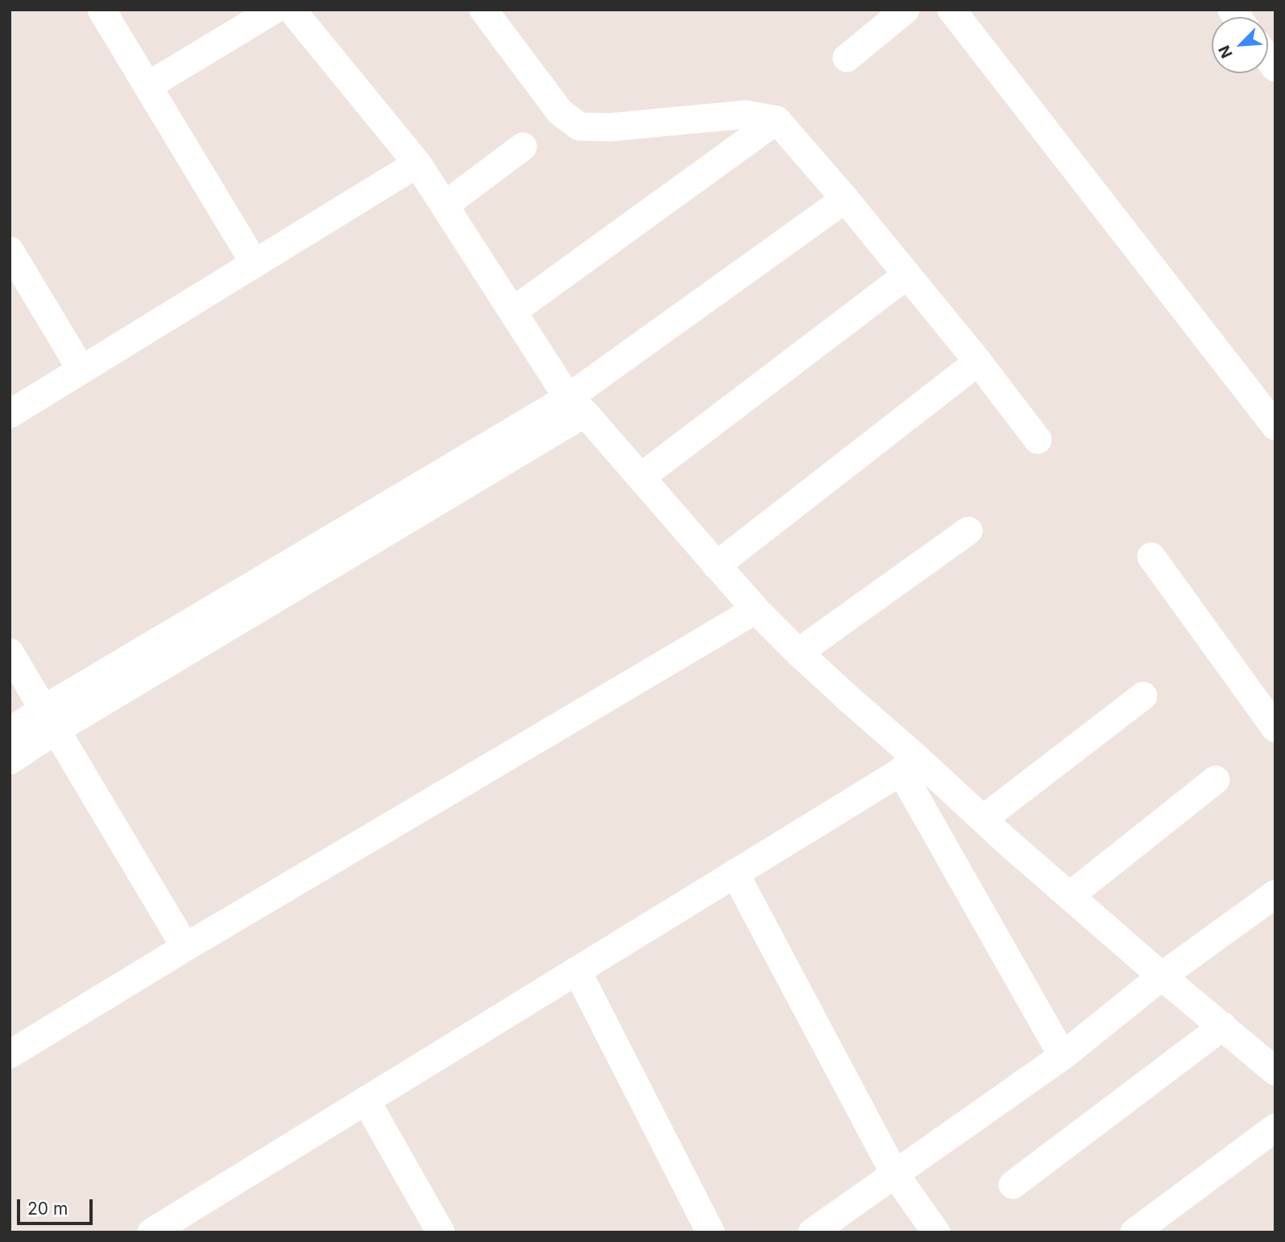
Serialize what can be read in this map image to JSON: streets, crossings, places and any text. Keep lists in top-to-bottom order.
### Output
{
  "scale_bar": "20 m",
  "north": "bottom left"
}
